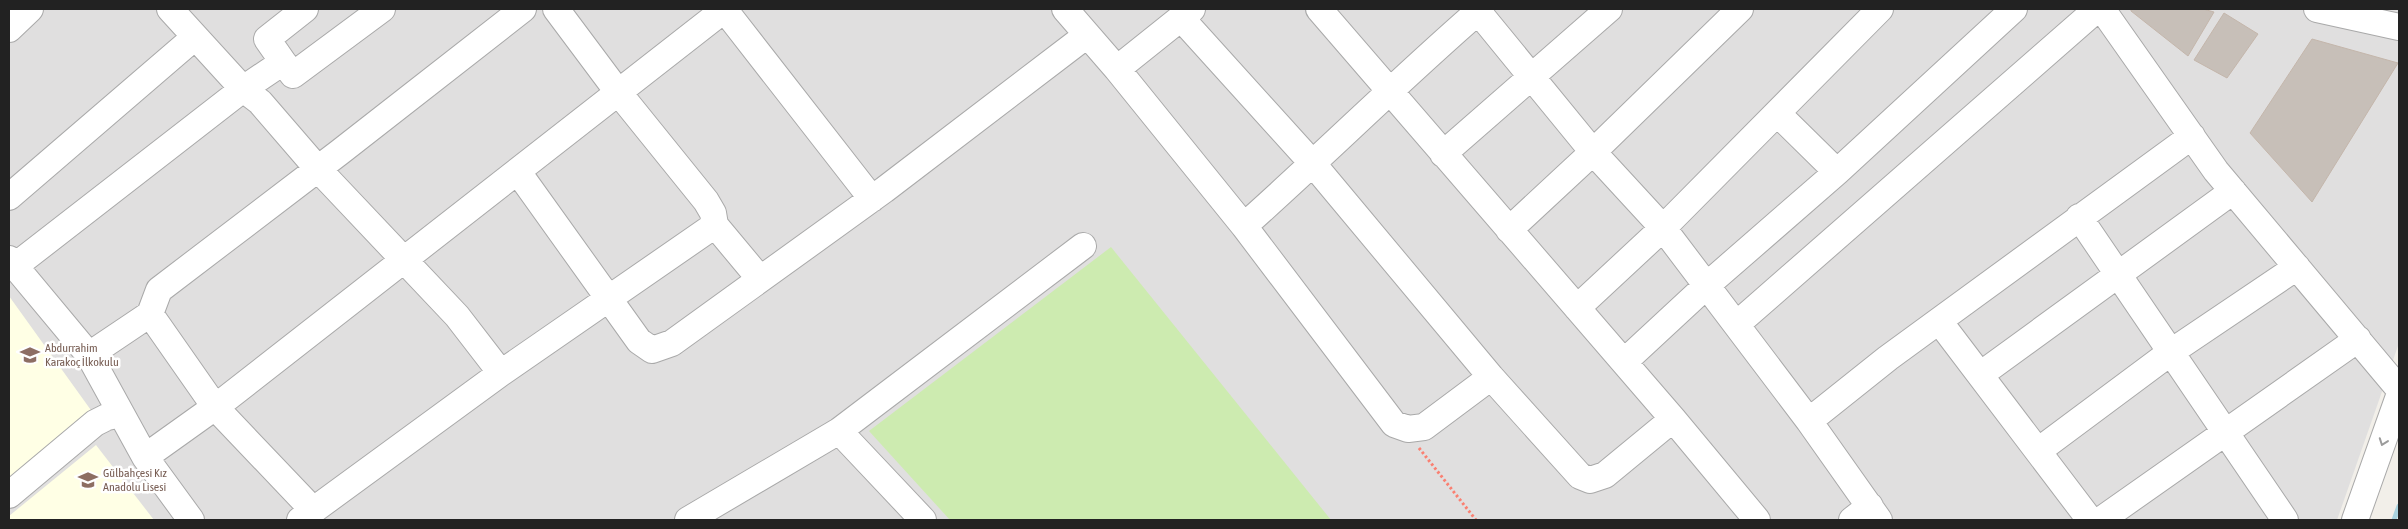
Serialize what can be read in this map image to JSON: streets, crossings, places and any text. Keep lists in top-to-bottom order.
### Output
{
  "places": {
    "school or university": ["Abdurrahim Karakoç İlkokulu", "Gülbahçesi Kız Anadolu Lisesi"]
  }
}
